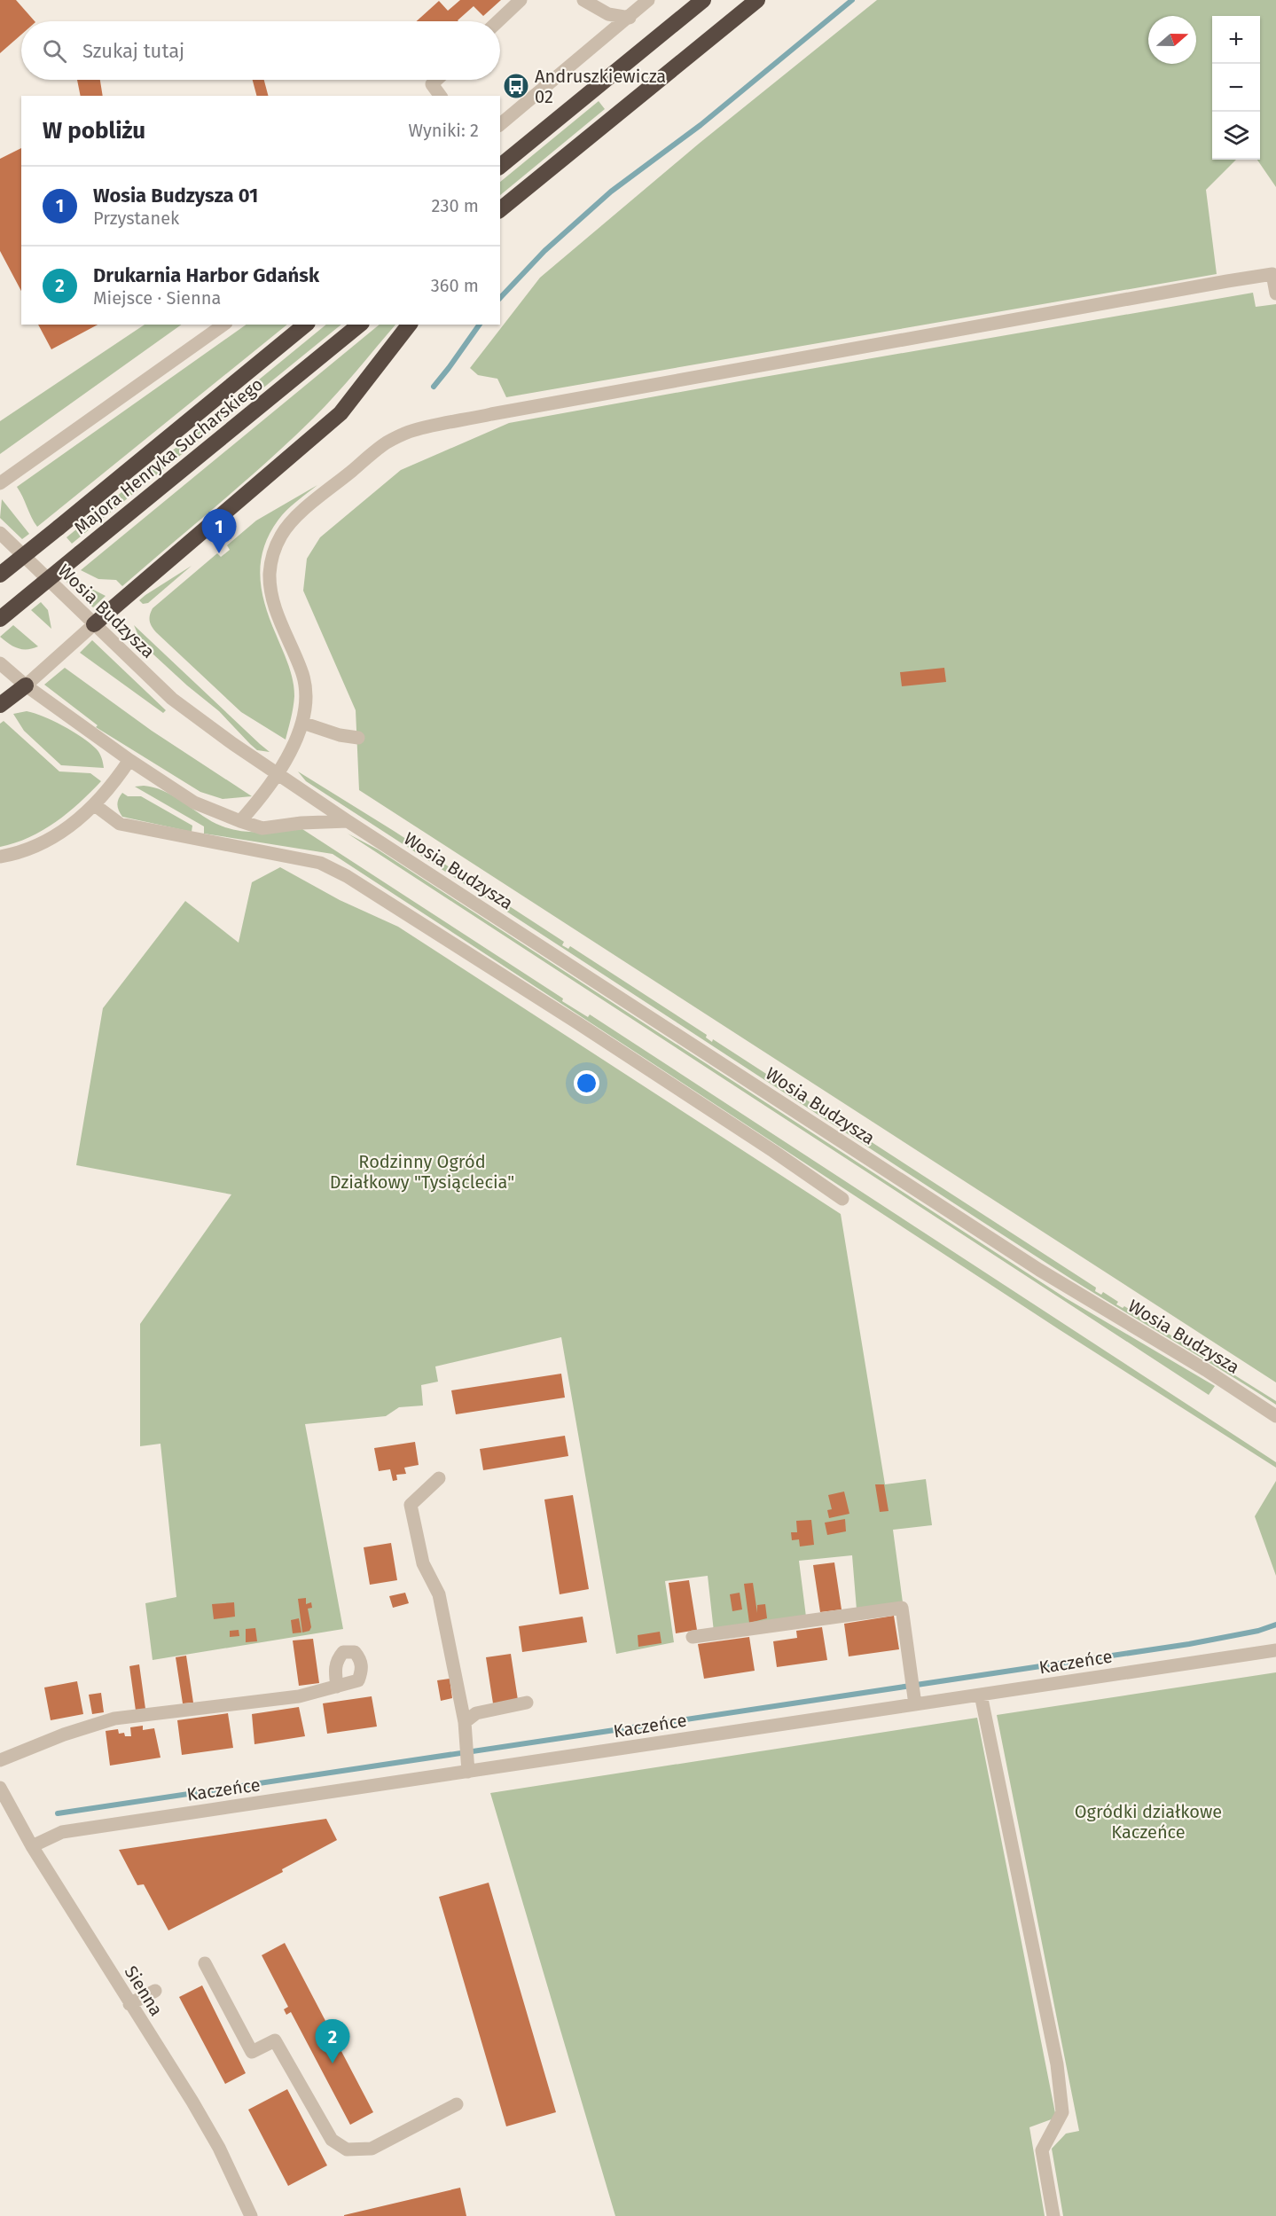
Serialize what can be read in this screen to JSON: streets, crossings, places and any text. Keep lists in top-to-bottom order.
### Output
{
  "streets": {
    "highway": ["Majora Henryka Sucharskiego"],
    "street": ["Wosia Budzysza", "Kaczeńce", "Sienna"]
  },
  "crossings": [
    ["Kaczeńce", "Sienna"]
  ],
  "parks": ["Rodzinny Ogród Działkowy \"Tysiąclecia\"", "Ogródki działkowe Kaczeńce"],
  "places": {
    "bus stop": ["Andruszkiewicza 02"]
  },
  "north": "right",
  "page": {
    "map_buttons": ["+", "−"],
    "search": "Szukaj tutaj",
    "heading": ["W pobliżu", "Wyniki: 2"],
    "list": [
      {
        "mark": "1",
        "name": "Wosia Budzysza 01",
        "note": "Przystanek",
        "value": "230 m"
      },
      {
        "mark": "2",
        "name": "Drukarnia Harbor Gdańsk",
        "note": "Miejsce · Sienna",
        "value": "360 m"
      }
    ],
    "pins": ["1", "2"]
  }
}
